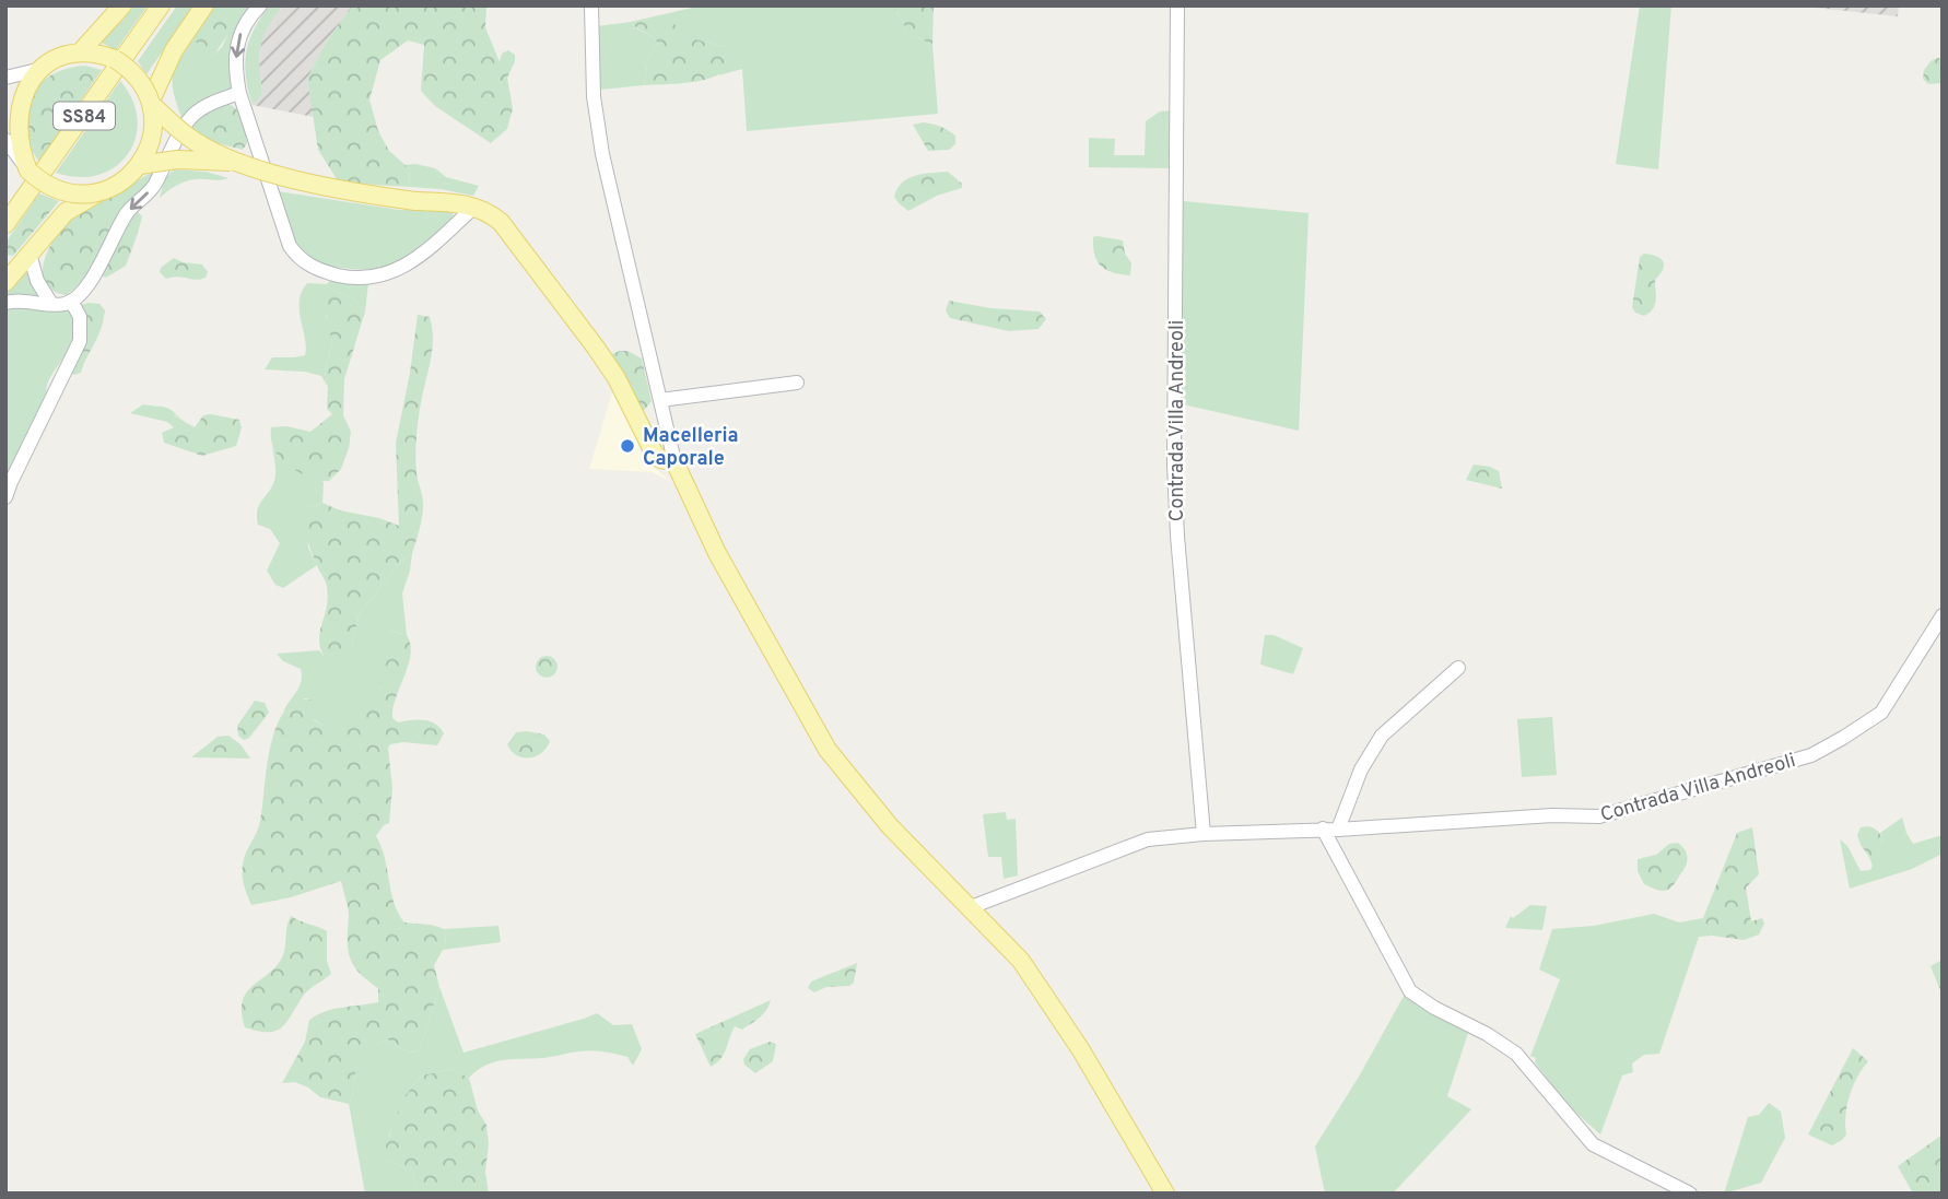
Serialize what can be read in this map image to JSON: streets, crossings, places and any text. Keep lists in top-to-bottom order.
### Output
{
  "streets": {
    "main road": ["SS84"],
    "street": ["Contrada Villa Andreoli"]
  },
  "places": ["Macelleria Caporale"]
}
